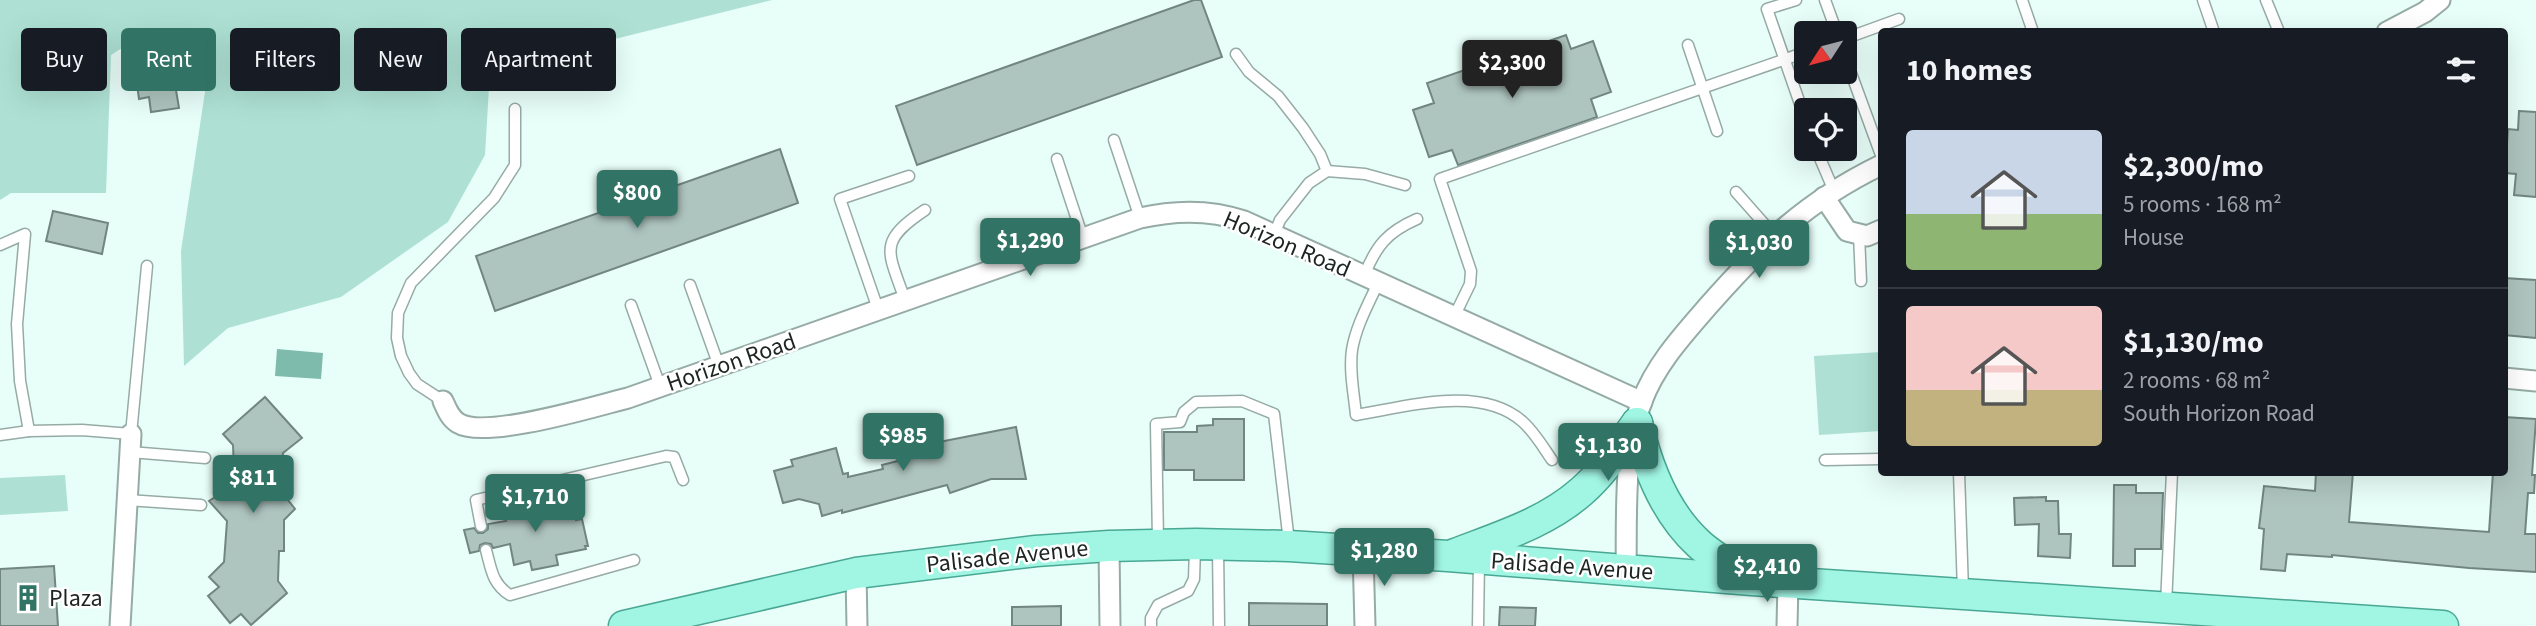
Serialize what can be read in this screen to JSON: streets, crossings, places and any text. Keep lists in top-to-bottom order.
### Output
{
  "streets": {
    "main road": ["Palisade Avenue"],
    "street": ["Horizon Road"]
  },
  "places": {
    "building": ["Plaza"]
  },
  "north": "bottom left",
  "page": {
    "chip": [
      "Buy",
      "Rent",
      "Filters",
      "New",
      "Apartment"
    ],
    "heading": "10 homes",
    "price": [
      "$2,300",
      "$800",
      "$1,290",
      "$1,030",
      "$985",
      "$1,130",
      "$811",
      "$1,710",
      "$1,280",
      "$2,410"
    ],
    "list": [
      {
        "name": "$2,300/mo",
        "note": "5 rooms · 168 m² · House"
      },
      {
        "name": "$1,130/mo",
        "note": "2 rooms · 68 m² · South Horizon Road"
      }
    ]
  }
}
